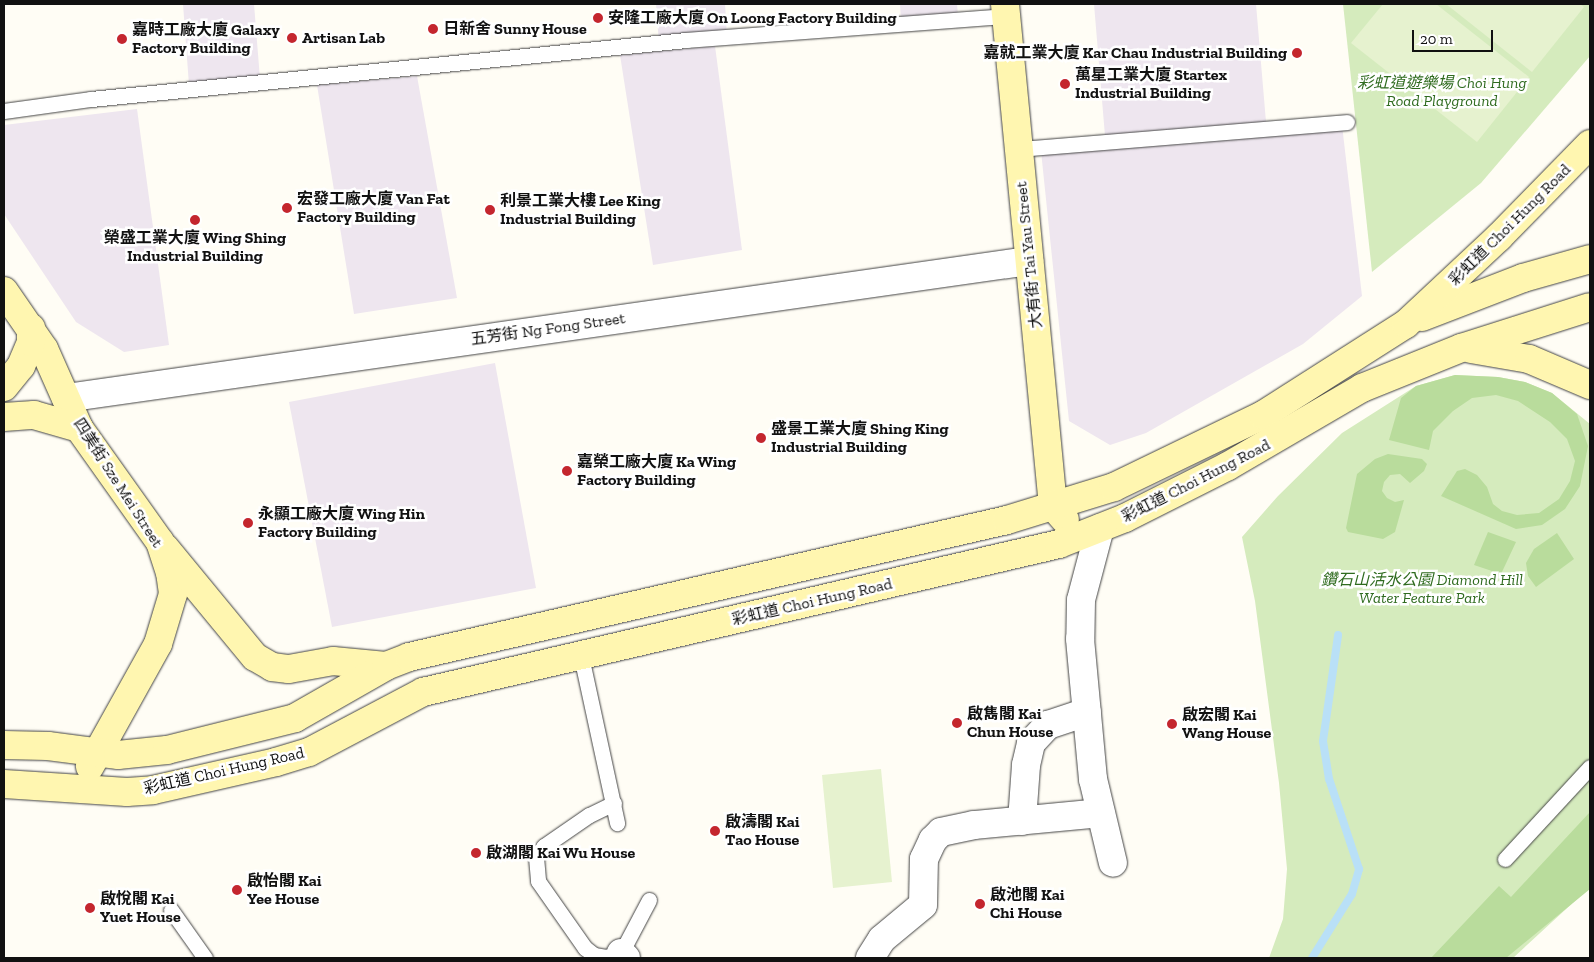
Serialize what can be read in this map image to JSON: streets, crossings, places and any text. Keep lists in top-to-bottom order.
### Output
{
  "streets": {
    "main road": ["彩虹道 Choi Hung Road", "大有街 Tai Yau Street", "四美街 Sze Mei Street"],
    "street": ["五芳街 Ng Fong Street"]
  },
  "crossings": [
    ["彩虹道 Choi Hung Road", "大有街 Tai Yau Street"],
    ["彩虹道 Choi Hung Road", "四美街 Sze Mei Street"],
    ["大有街 Tai Yau Street", "五芳街 Ng Fong Street"],
    ["五芳街 Ng Fong Street", "四美街 Sze Mei Street"]
  ],
  "parks": ["彩虹道遊樂場 Choi Hung Road Playground", "鑽石山活水公園 Diamond Hill Water Feature Park"],
  "places": [
    "安隆工廠大廈 On Loong Factory Building",
    "日新舍 Sunny House",
    "Artisan Lab",
    "嘉時工廠大廈 Galaxy Factory Building",
    "嘉就工業大廈 Kar Chau Industrial Building",
    "萬星工業大廈 Startex Industrial Building",
    "宏發工廠大廈 Van Fat Factory Building",
    "利景工業大樓 Lee King Industrial Building",
    "榮盛工業大廈 Wing Shing Industrial Building",
    "盛景工業大廈 Shing King Industrial Building",
    "嘉榮工廠大廈 Ka Wing Factory Building",
    "永顯工廠大廈 Wing Hin Factory Building",
    "啟雋閣 Kai Chun House",
    "啟宏閣 Kai Wang House",
    "啟濤閣 Kai Tao House",
    "啟湖閣 Kai Wu House",
    "啟怡閣 Kai Yee House",
    "啟池閣 Kai Chi House",
    "啟悅閣 Kai Yuet House"
  ],
  "scale_bar": "20 m"
}
